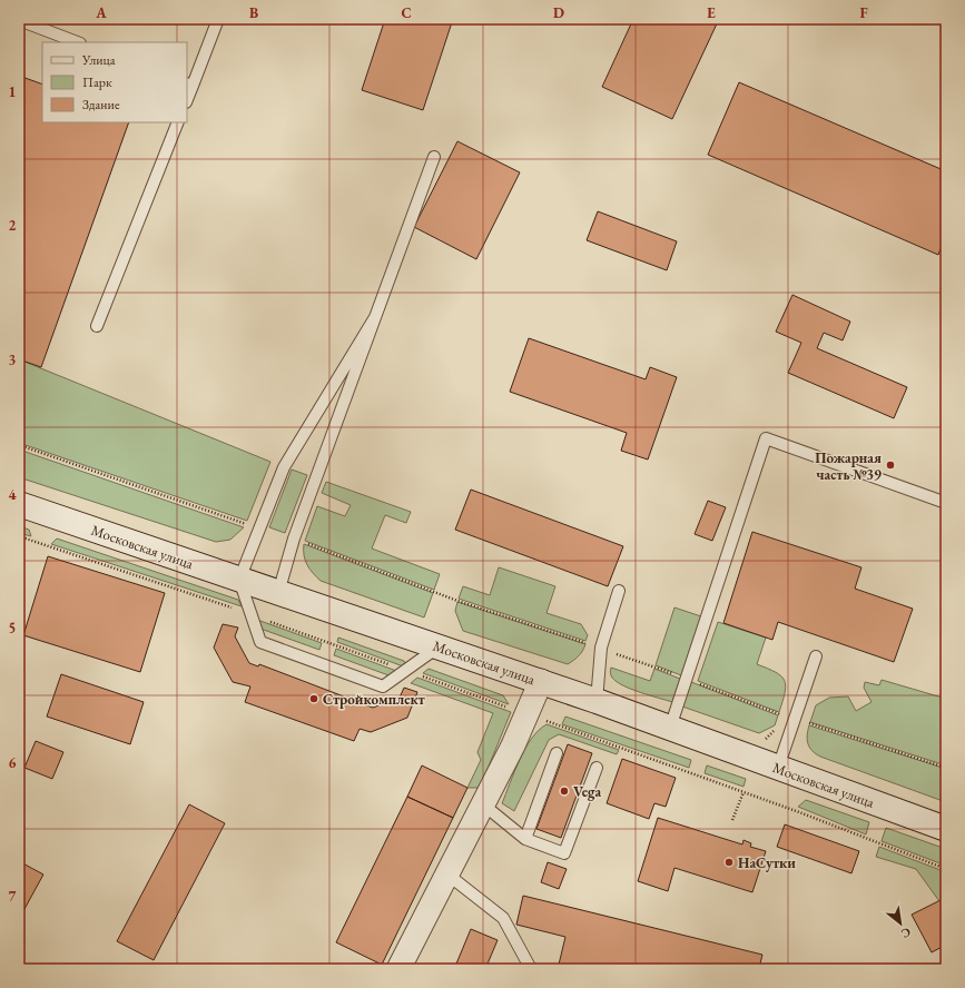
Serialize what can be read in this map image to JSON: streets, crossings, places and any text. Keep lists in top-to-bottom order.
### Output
{
  "streets": {
    "main road": ["Московская улица"]
  },
  "places": [
    "Пожарная часть №39",
    "Стройкомплект",
    "Vega",
    "НаСутки"
  ],
  "legend": ["Улица", "Парк", "Здание"],
  "north": "bottom right",
  "grid": {
    "columns": [
      "A",
      "B",
      "C",
      "D",
      "E",
      "F"
    ],
    "rows": [
      "1",
      "2",
      "3",
      "4",
      "5",
      "6",
      "7"
    ]
  }
}
